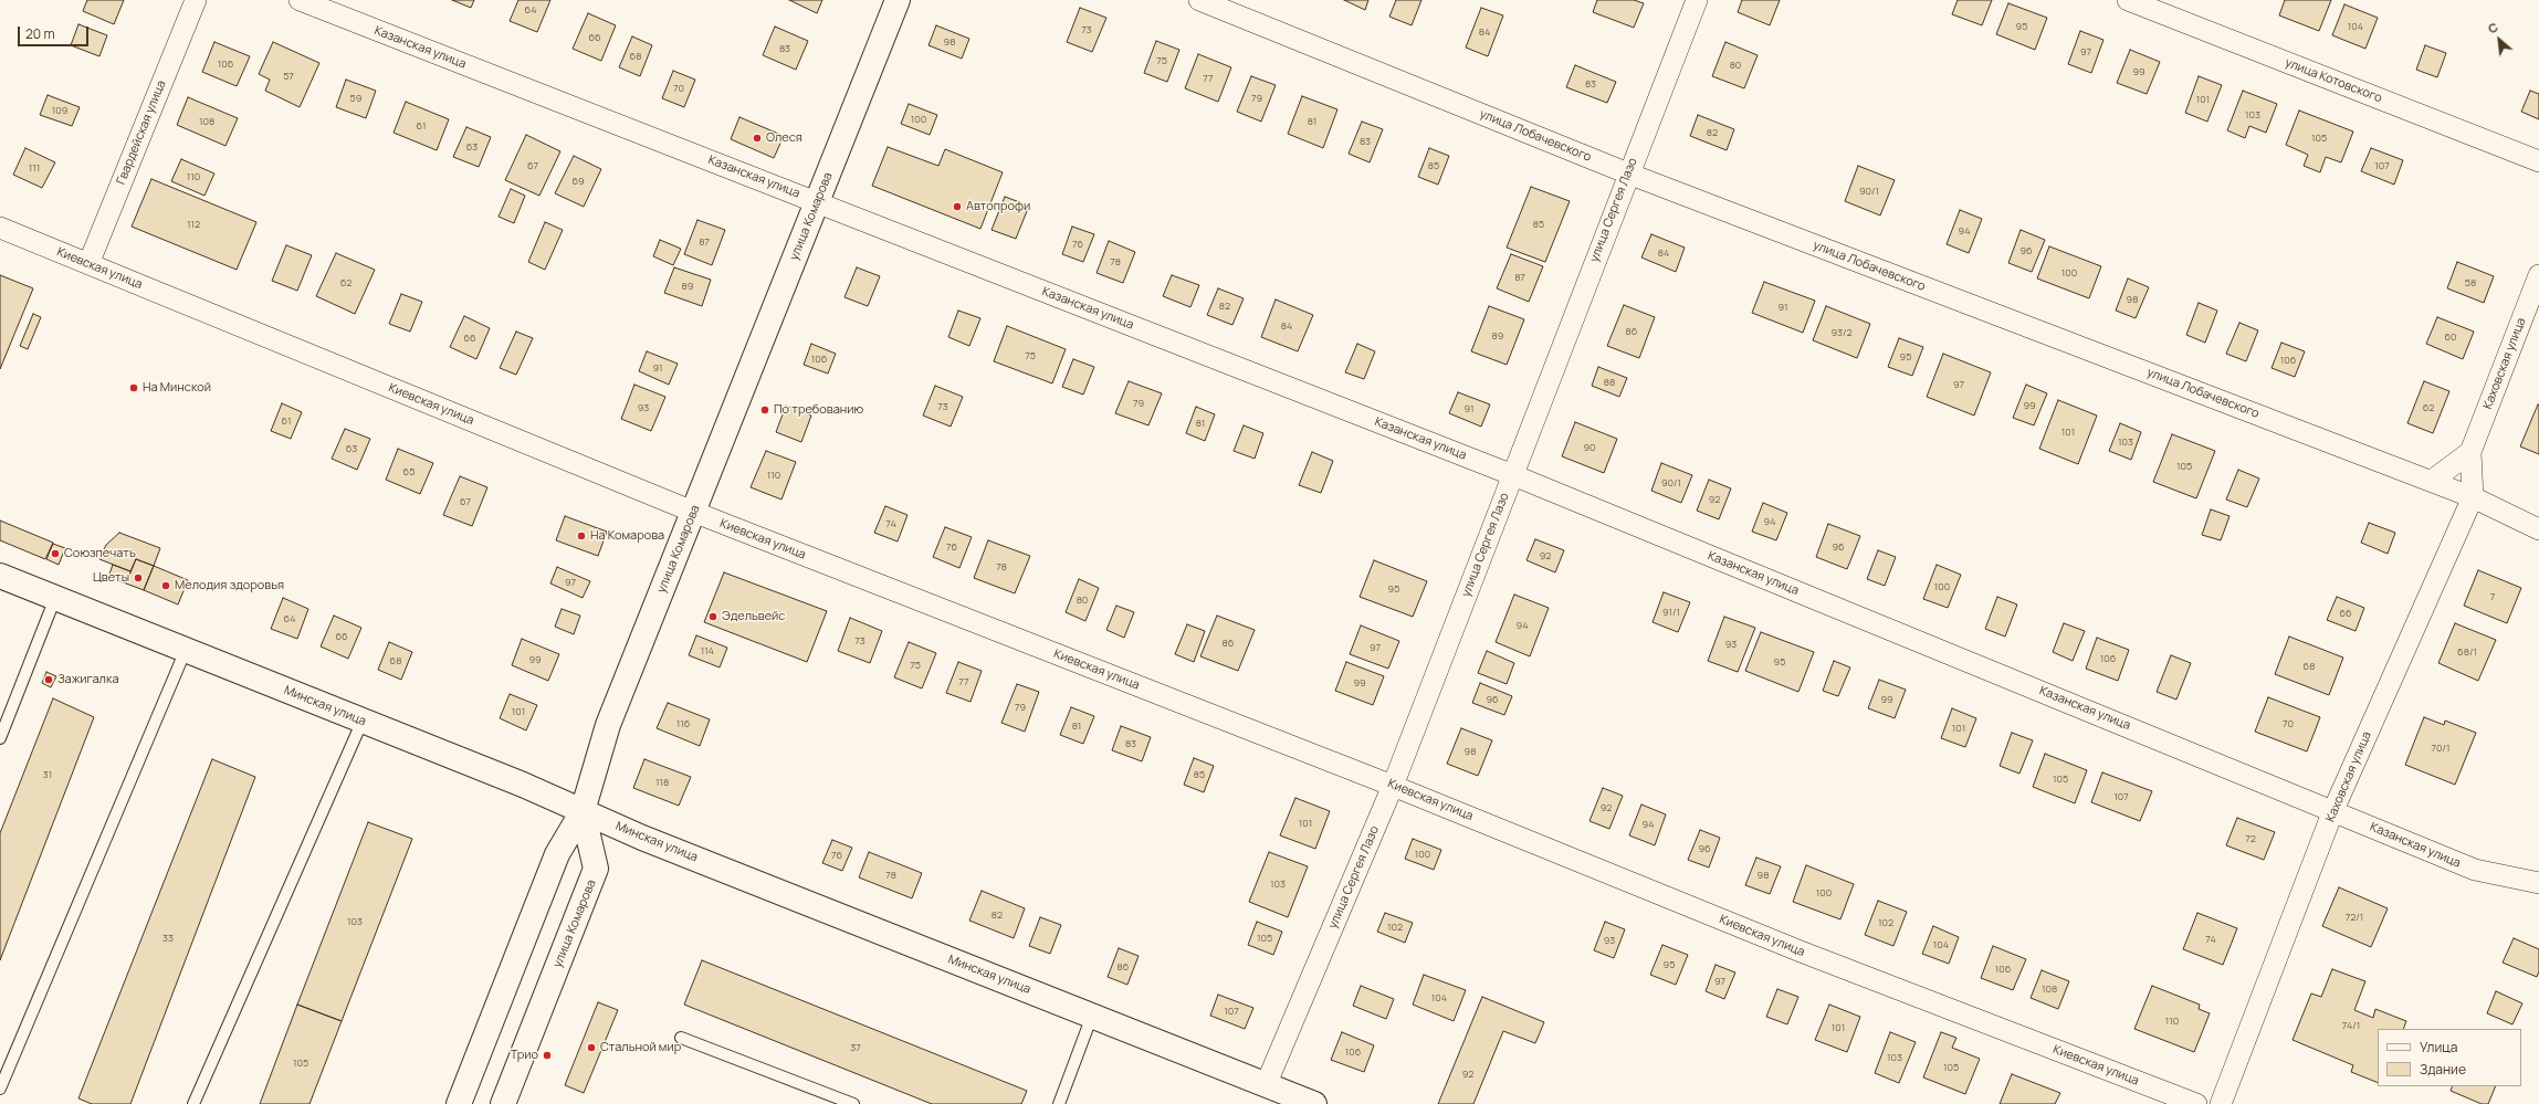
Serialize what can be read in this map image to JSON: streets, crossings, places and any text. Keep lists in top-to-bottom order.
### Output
{
  "streets": {
    "main road": ["улица Комарова", "Минская улица"],
    "street": [
      "Казанская улица",
      "улица Котовского",
      "Гвардейская улица",
      "улица Лобачевского",
      "улица Сергея Лазо",
      "Киевская улица",
      "Каховская улица"
    ]
  },
  "crossings": [
    ["Казанская улица", "улица Сергея Лазо"],
    ["Казанская улица", "улица Комарова"],
    ["Казанская улица", "Каховская улица"],
    ["Гвардейская улица", "Киевская улица"],
    ["улица Лобачевского", "улица Сергея Лазо"],
    ["улица Лобачевского", "Каховская улица"],
    ["улица Сергея Лазо", "Киевская улица"],
    ["улица Сергея Лазо", "Минская улица"],
    ["улица Комарова", "Киевская улица"],
    ["улица Комарова", "Минская улица"]
  ],
  "places": [
    "Олеся",
    "Автопрофи",
    "На Минской",
    "По требованию",
    "На Комарова",
    "Союзпечать",
    "Цветы",
    "Мелодия здоровья",
    "Эдельвейс",
    "Зажигалка",
    "Стальной мир",
    "Трио"
  ],
  "house_numbers": [
    "64",
    "95",
    "104",
    "73",
    "84",
    "66",
    "98",
    "83",
    "97",
    "68",
    "75",
    "106",
    "80",
    "99",
    "57",
    "77",
    "83",
    "70",
    "59",
    "79",
    "101",
    "109",
    "103",
    "100",
    "108",
    "81",
    "61",
    "82",
    "105",
    "83",
    "63",
    "67",
    "85",
    "107",
    "111",
    "110",
    "69",
    "90/1",
    "112",
    "85",
    "94",
    "87",
    "76",
    "96",
    "84",
    "78",
    "100",
    "87",
    "62",
    "58",
    "89",
    "98",
    "82",
    "91",
    "84",
    "86",
    "93/2",
    "89",
    "60",
    "66",
    "75",
    "95",
    "106",
    "106",
    "91",
    "88",
    "97",
    "79",
    "99",
    "73",
    "93",
    "62",
    "91",
    "61",
    "81",
    "101",
    "103",
    "90",
    "63",
    "105",
    "65",
    "110",
    "90/1",
    "92",
    "67",
    "94",
    "74",
    "76",
    "96",
    "92",
    "78",
    "97",
    "100",
    "95",
    "7",
    "80",
    "91/1",
    "66",
    "64",
    "94",
    "66",
    "73",
    "86",
    "93",
    "97",
    "114",
    "68/1",
    "106",
    "99",
    "68",
    "95",
    "75",
    "68",
    "77",
    "99",
    "96",
    "99",
    "79",
    "101",
    "116",
    "70",
    "81",
    "101",
    "83",
    "70/1",
    "98",
    "31",
    "85",
    "105",
    "118",
    "107",
    "92",
    "101",
    "94",
    "72",
    "96",
    "100",
    "76",
    "78",
    "98",
    "103",
    "100",
    "82",
    "72/1",
    "103",
    "102",
    "102",
    "33",
    "105",
    "74",
    "93",
    "104",
    "95",
    "86",
    "106",
    "97",
    "108",
    "104",
    "107",
    "110",
    "74/1",
    "101",
    "37",
    "106",
    "103",
    "105",
    "105",
    "92"
  ],
  "legend": ["Улица", "Здание"],
  "scale_bar": "20 m",
  "north": "top left"
}
